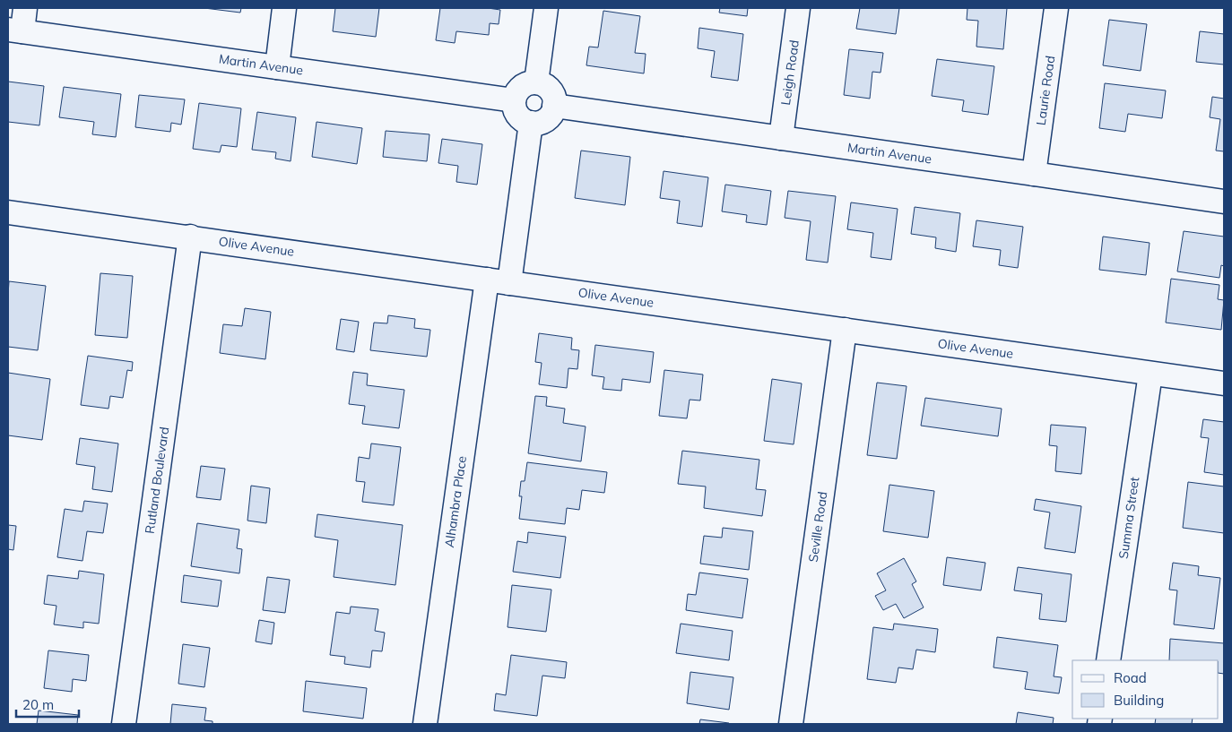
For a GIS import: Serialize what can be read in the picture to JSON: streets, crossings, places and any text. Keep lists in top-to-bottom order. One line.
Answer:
{"streets":{"street":["Martin Avenue","Leigh Road","Laurie Road","Olive Avenue","Rutland Boulevard","Alhambra Place","Summa Street","Seville Road"]},"crossings":[["Martin Avenue","Leigh Road"],["Martin Avenue","Laurie Road"],["Olive Avenue","Rutland Boulevard"],["Olive Avenue","Alhambra Place"],["Olive Avenue","Summa Street"],["Olive Avenue","Seville Road"]],"legend":["Road","Building"],"scale_bar":"20 m"}
